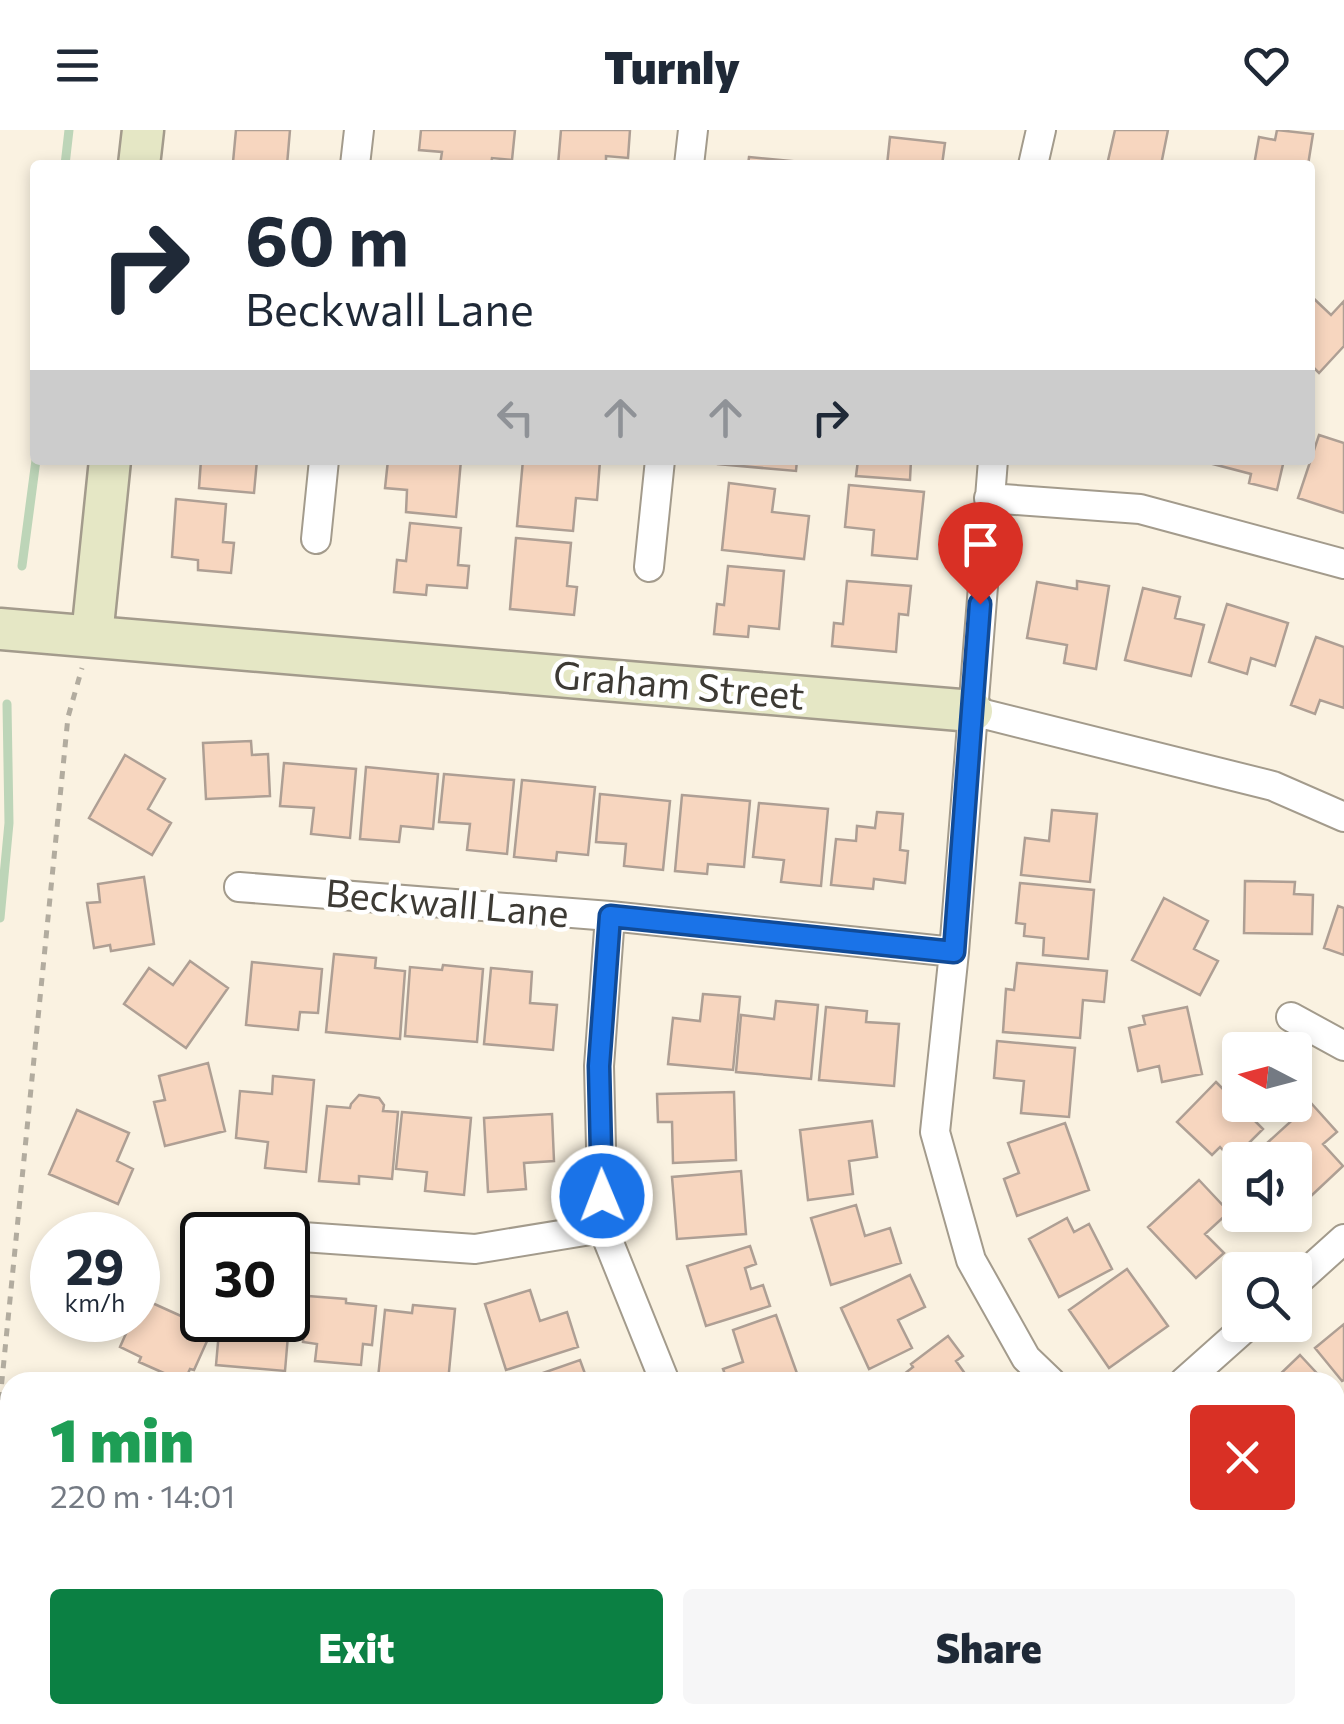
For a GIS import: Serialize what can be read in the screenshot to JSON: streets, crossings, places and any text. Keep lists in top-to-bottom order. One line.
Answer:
{"streets":{"street":["Graham Street","Beckwall Lane"]},"north":"left","page":{"header":"Turnly","turn":["60 m","Beckwall Lane"],"speed":"29 km/h","limit":"30","heading":["1 min","220 m · 14:01"],"buttons":["Exit","Share"]}}
